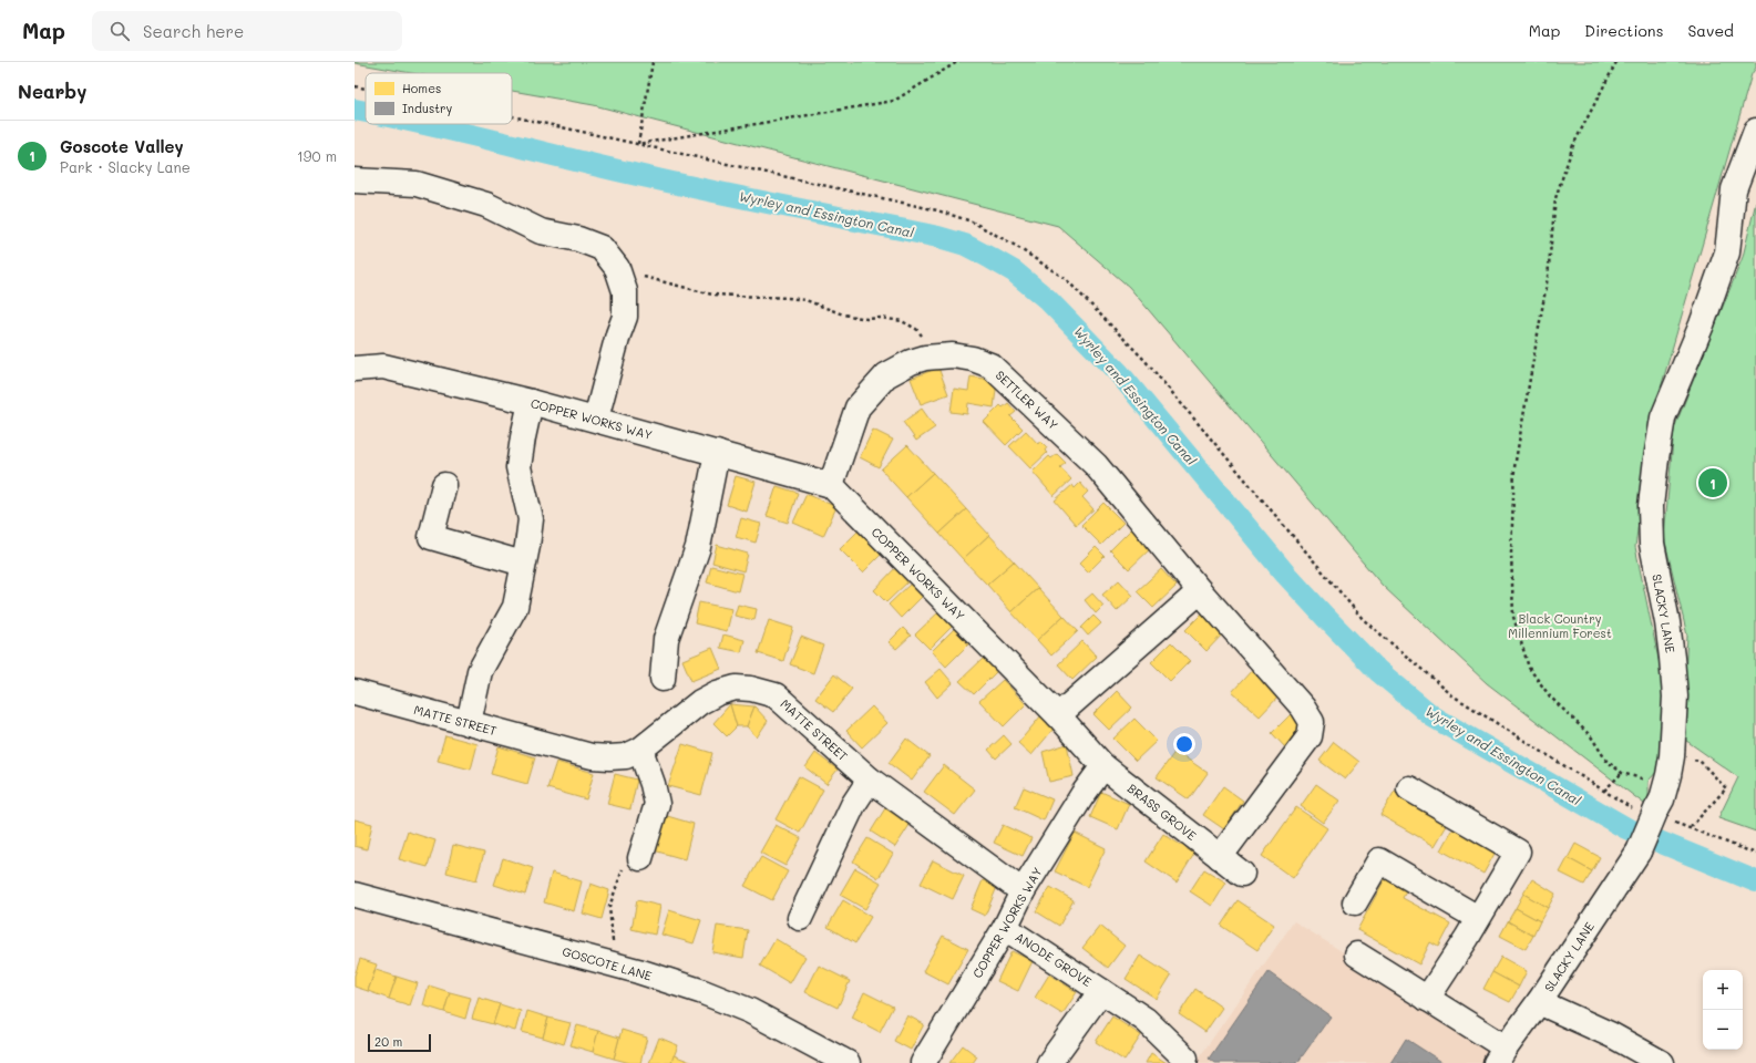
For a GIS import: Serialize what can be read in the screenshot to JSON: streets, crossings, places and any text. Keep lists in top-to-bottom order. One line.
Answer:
{"streets":{"street":["SETTLER WAY","COPPER WORKS WAY","SLACKY LANE","MATTE STREET","BRASS GROVE","ANODE GROVE","GOSCOTE LANE"]},"crossings":[["SETTLER WAY","COPPER WORKS WAY"],["SETTLER WAY","BRASS GROVE"],["COPPER WORKS WAY","MATTE STREET"],["COPPER WORKS WAY","BRASS GROVE"],["COPPER WORKS WAY","ANODE GROVE"]],"water":["Wyrley and Essington Canal"],"parks":["Black Country Millennium Forest"],"legend":["Homes","Industry"],"scale_bar":"20 m","page":{"header":"Map","search":"Search here","nav":["Map","Directions","Saved"],"heading":"Nearby","list":[{"mark":"1","name":"Goscote Valley","note":"Park · Slacky Lane","value":"190 m"}],"pins":"1","map_buttons":["+","−"],"scale":"20 m"}}
